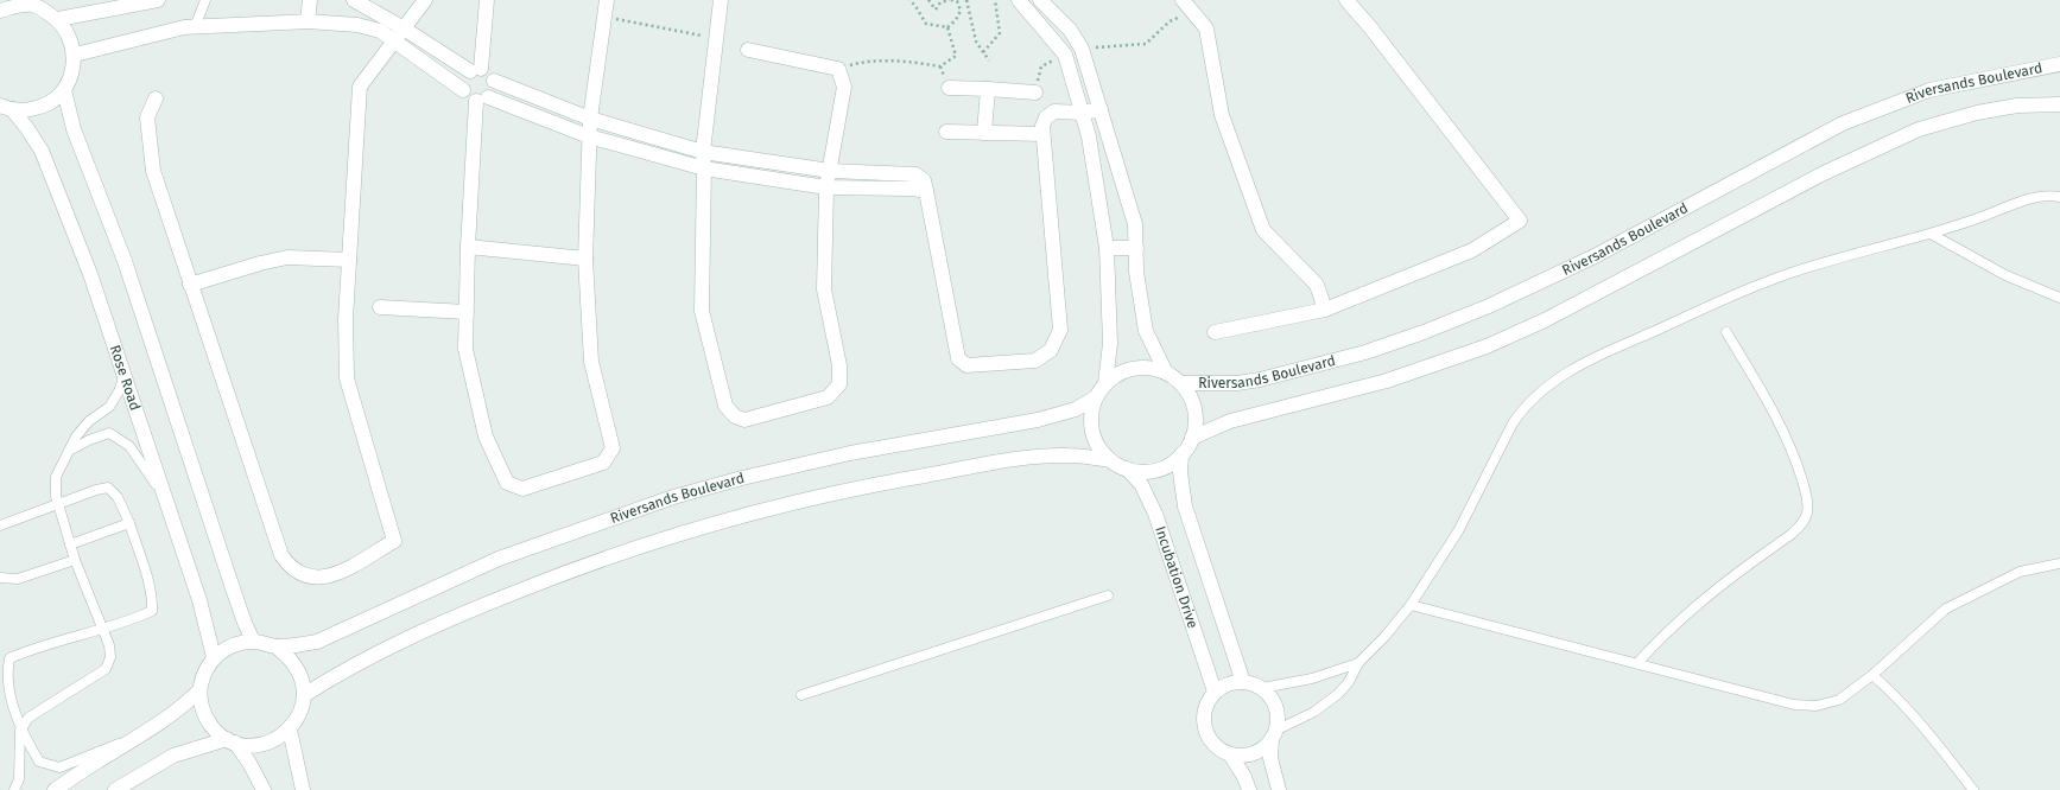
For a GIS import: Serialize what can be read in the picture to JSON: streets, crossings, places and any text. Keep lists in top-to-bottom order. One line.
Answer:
{"streets":{"street":["Riversands Boulevard","Rose Road","Incubation Drive"]},"crossings":[["Riversands Boulevard","Rose Road"],["Riversands Boulevard","Incubation Drive"]]}
